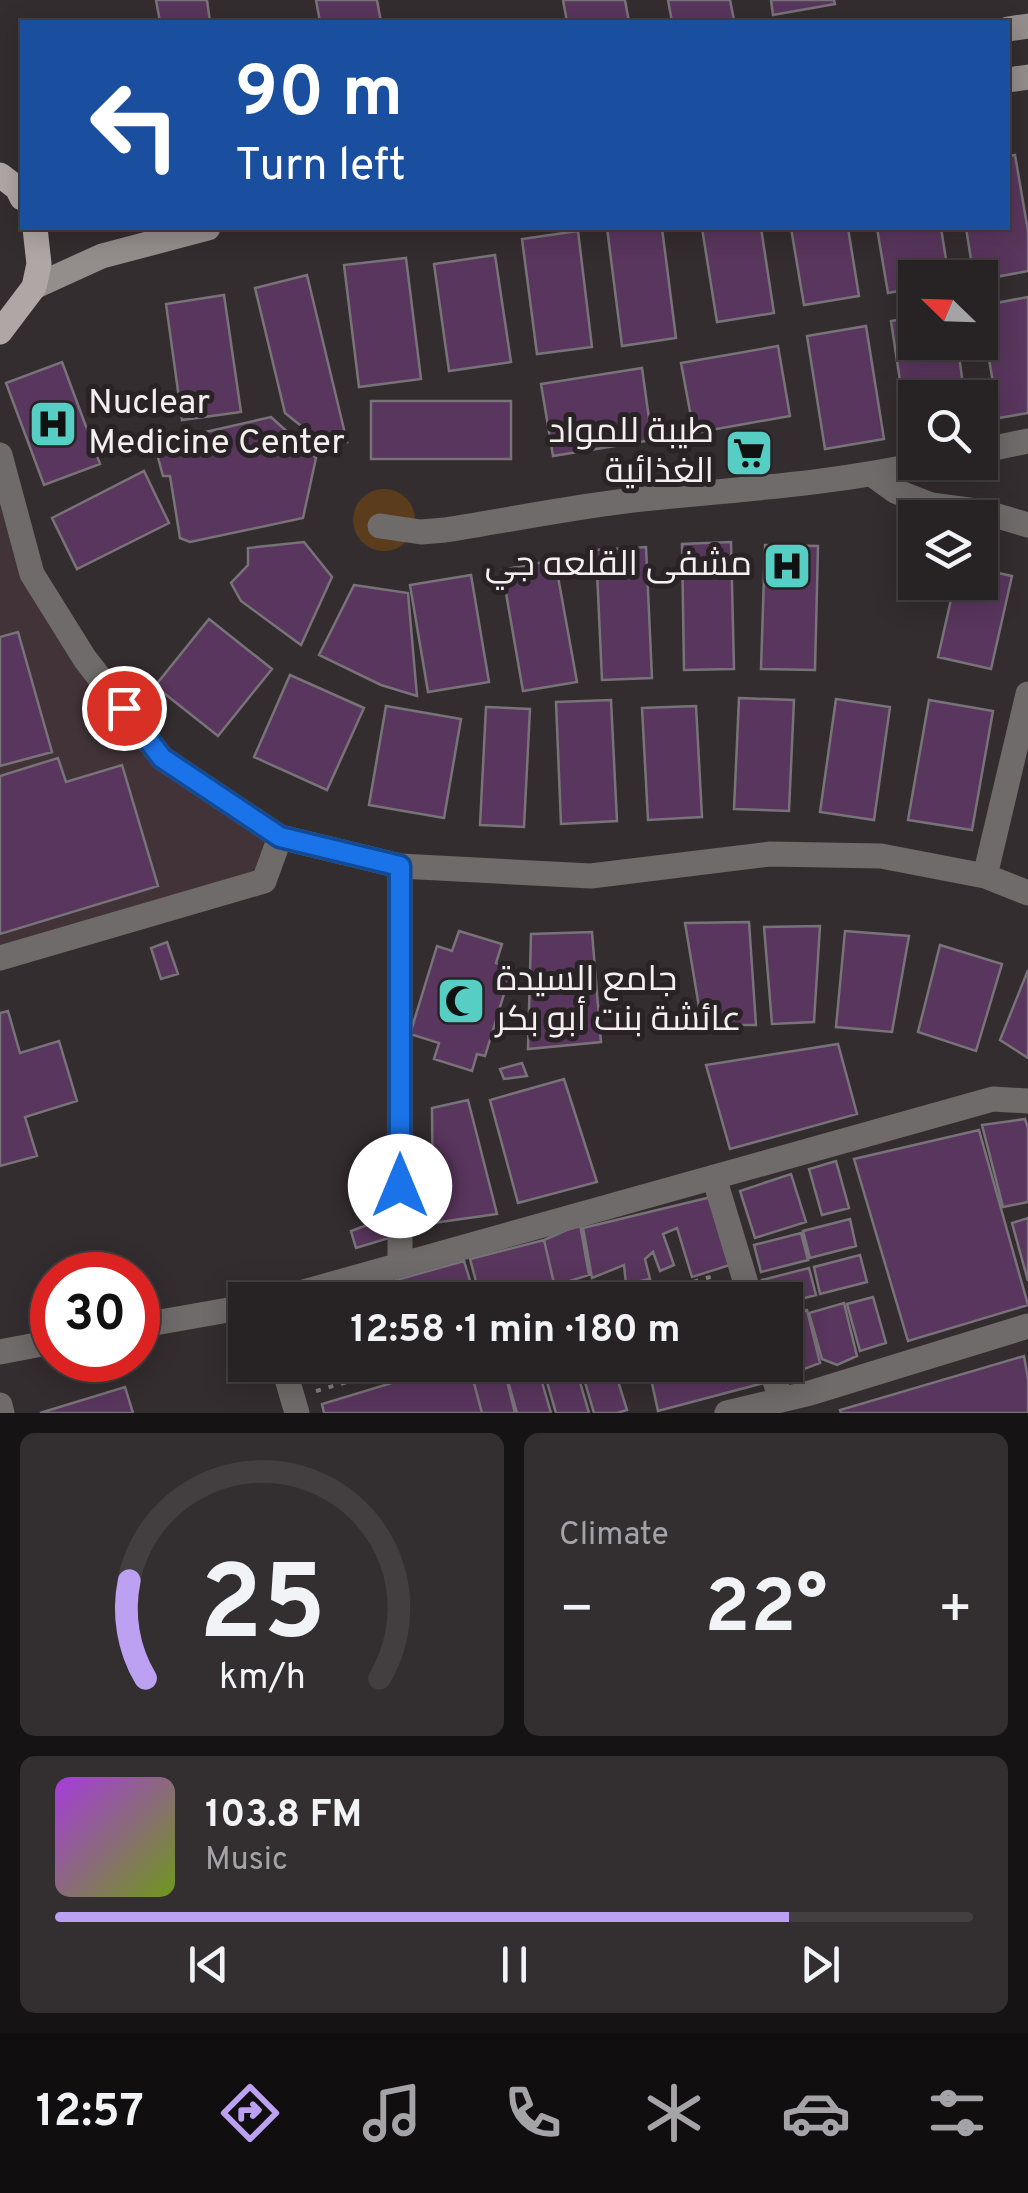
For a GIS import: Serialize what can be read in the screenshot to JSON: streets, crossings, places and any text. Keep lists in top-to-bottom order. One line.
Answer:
{"places":{"hospital":["Nuclear Medicine Center","مشفى القلعه جي"],"supermarket":["طيبة للمواد الغذائية"],"mosque":["جامع السيدة عائشة بنت أبو بكر"]},"north":"top left","page":{"turn":["90 m","Turn left"],"limit":"30","trip":"12:58 · 1 min · 180 m","tile":"Climate","heat":["−","22°","+"],"song":["103.8 FM","Music"],"tabs":"12:57","gauge":["25","km/h"]}}
